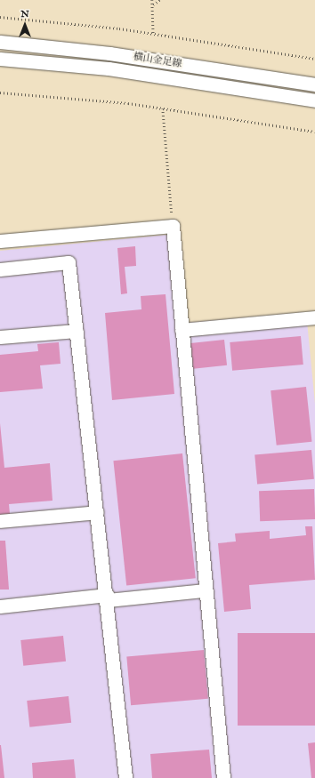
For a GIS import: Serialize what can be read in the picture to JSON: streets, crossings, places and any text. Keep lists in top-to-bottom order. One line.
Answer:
{"streets":{"street":["横山金足線"]},"north":"top"}
